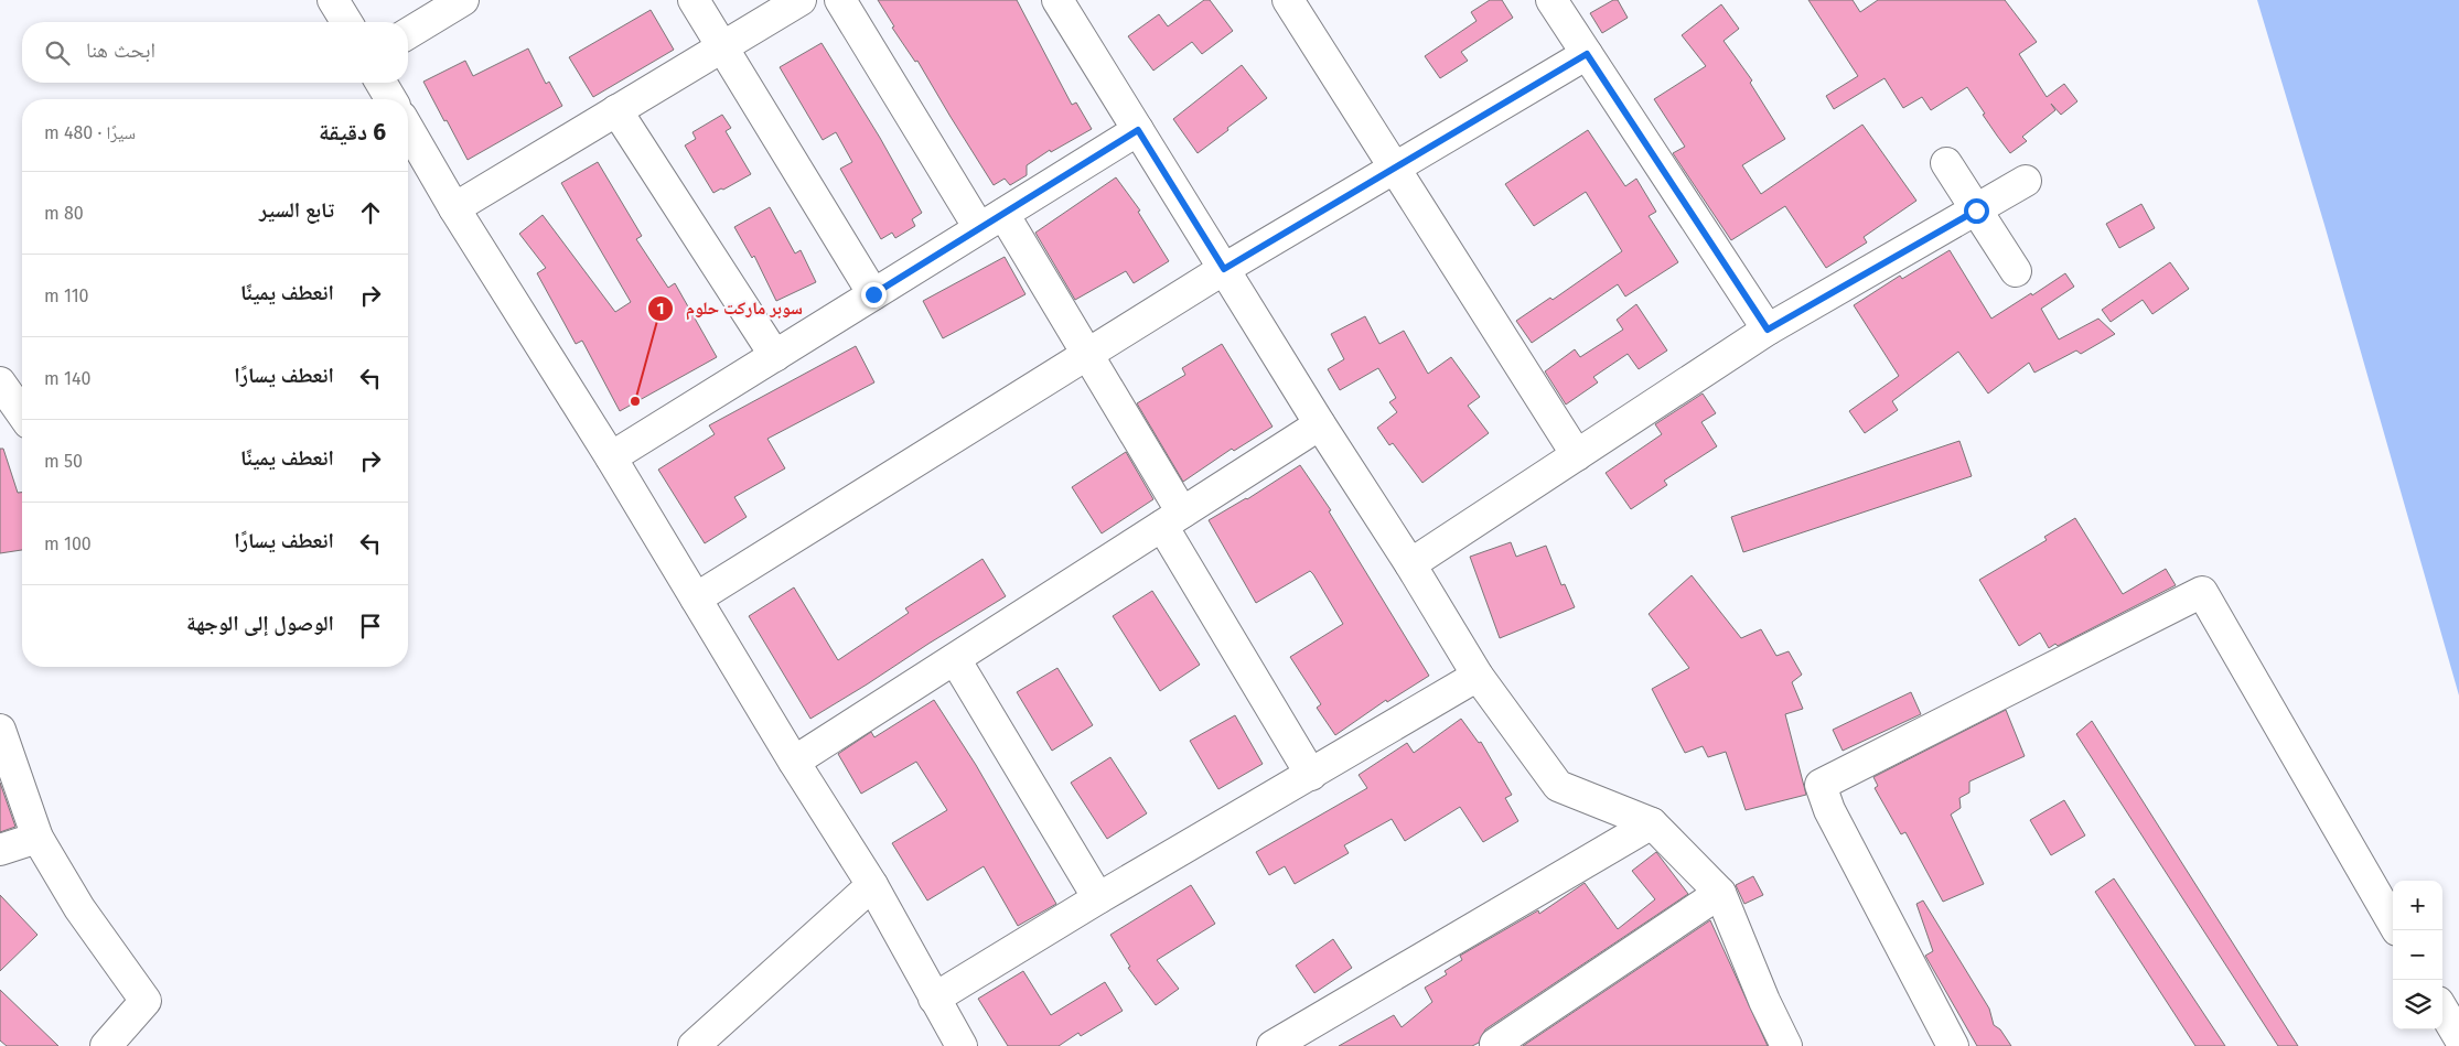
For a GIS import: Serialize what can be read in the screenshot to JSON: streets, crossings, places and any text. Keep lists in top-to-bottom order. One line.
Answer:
{"places":["سوبر ماركت حلوم"],"page":{"search":"ابحث هنا","heading":["6 دقيقة","سيرًا · 480 m"],"list":[["تابع السير","80 m"],["انعطف يمينًا","110 m"],["انعطف يسارًا","140 m"],["انعطف يمينًا","50 m"],["انعطف يسارًا","100 m"],"الوصول إلى الوجهة"],"map_buttons":["+","−"]}}
